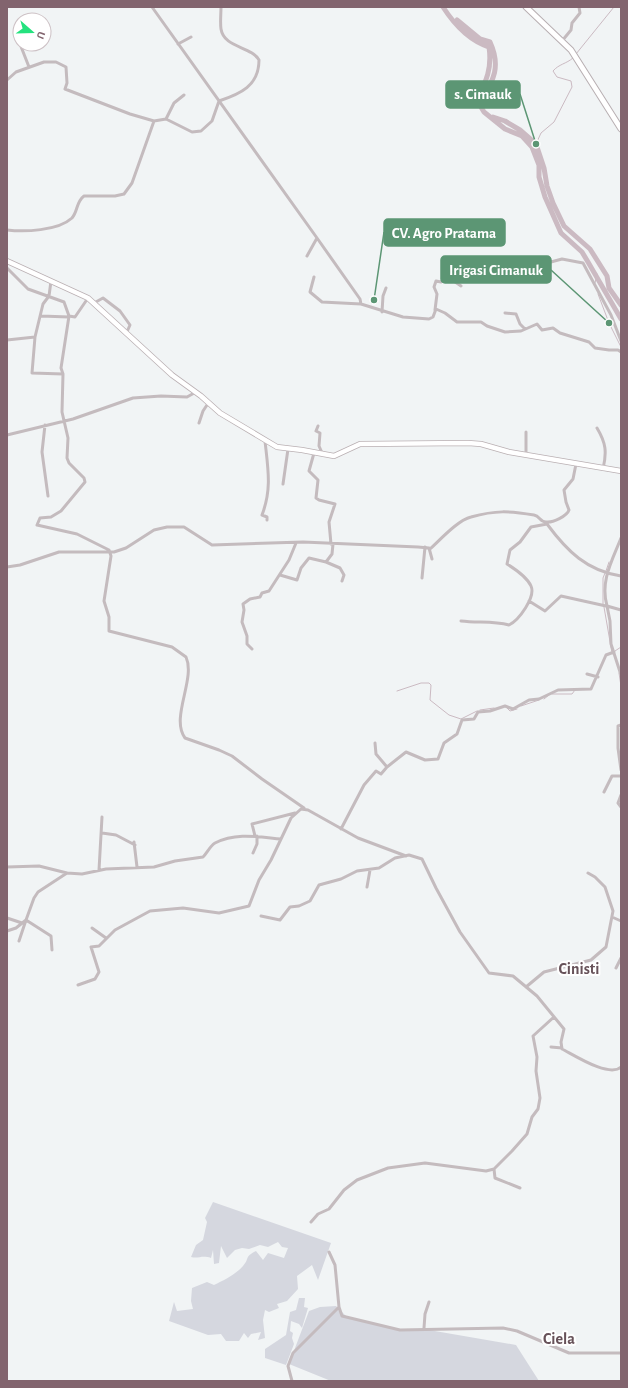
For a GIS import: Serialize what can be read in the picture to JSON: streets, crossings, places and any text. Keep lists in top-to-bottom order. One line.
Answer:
{"districts":["Cinisti","Ciela"],"places":["s. Cimauk","CV. Agro Pratama","Irigasi Cimanuk"],"north":"right"}
